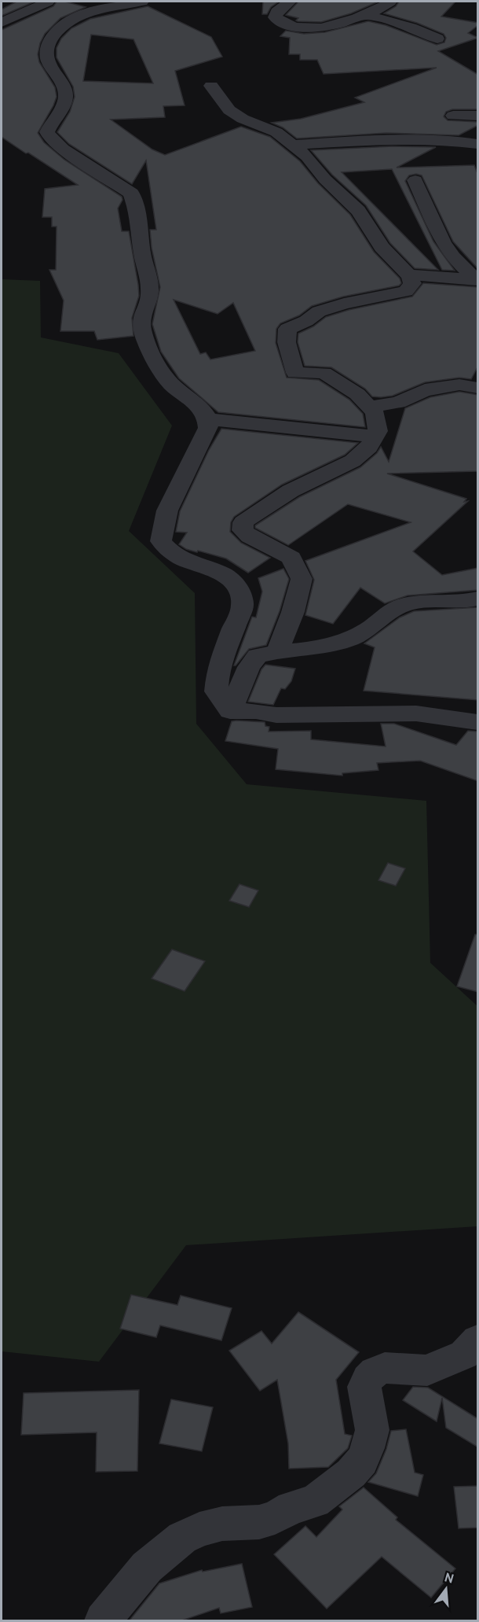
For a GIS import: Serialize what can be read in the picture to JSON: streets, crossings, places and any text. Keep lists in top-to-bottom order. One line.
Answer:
{"north":"top"}
